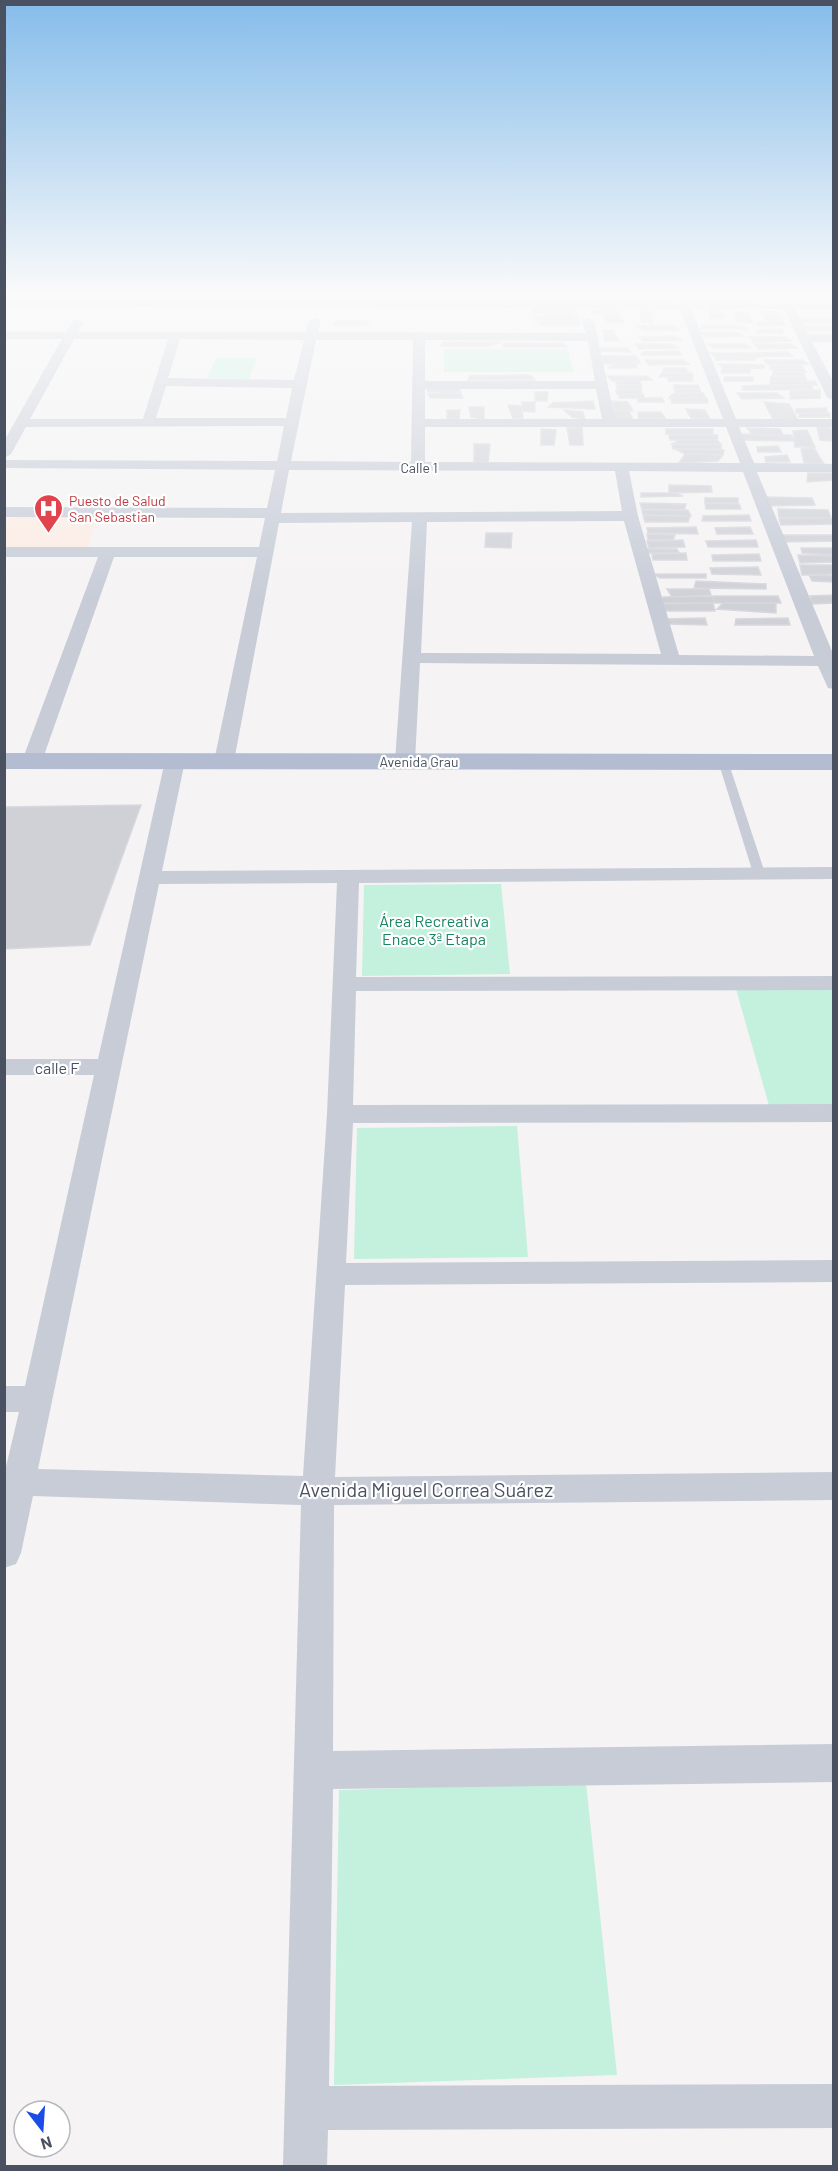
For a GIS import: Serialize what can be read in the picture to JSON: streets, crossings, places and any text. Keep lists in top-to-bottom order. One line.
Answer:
{"streets":{"main road":["Avenida Grau"],"street":["Calle 1","calle F","Avenida Miguel Correa Suárez"]},"parks":["Área Recreativa Enace 3ª Etapa"],"places":{"hospital":["Puesto de Salud San Sebastian"]},"north":"bottom"}
